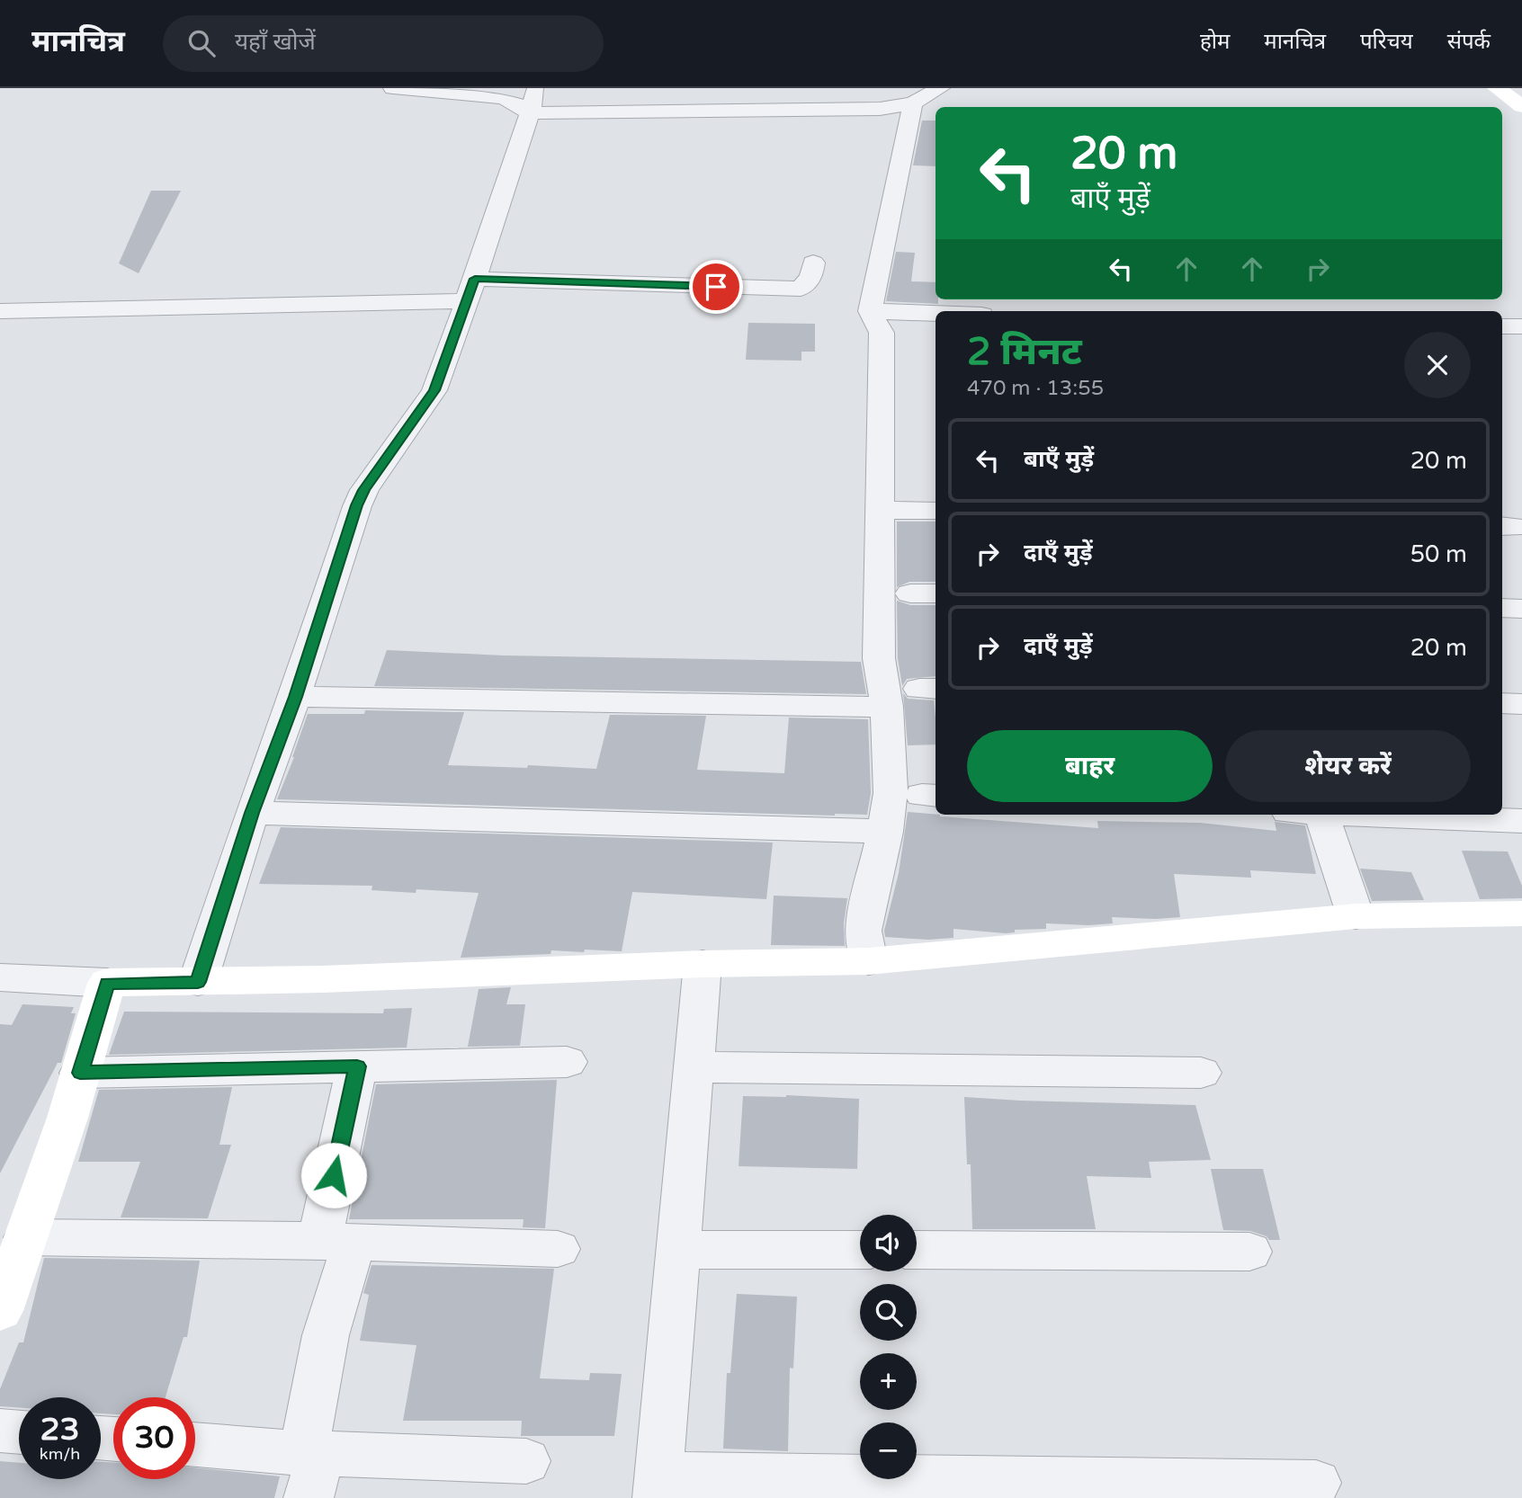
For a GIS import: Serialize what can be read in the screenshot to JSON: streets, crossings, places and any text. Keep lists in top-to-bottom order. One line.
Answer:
{"page":{"header":"मानचित्र","search":"यहाँ खोजें","nav":["होम","मानचित्र","परिचय","संपर्क"],"turn":["20 m","बाएँ मुड़ें"],"heading":["2 मिनट","470 m · 13:55"],"list":[{"name":"बाएँ मुड़ें","value":"20 m"},{"name":"दाएँ मुड़ें","value":"50 m"},{"name":"दाएँ मुड़ें","value":"20 m"}],"buttons":["बाहर","शेयर करें"],"map_buttons":["+","−"],"speed":"23 km/h","limit":"30"}}
